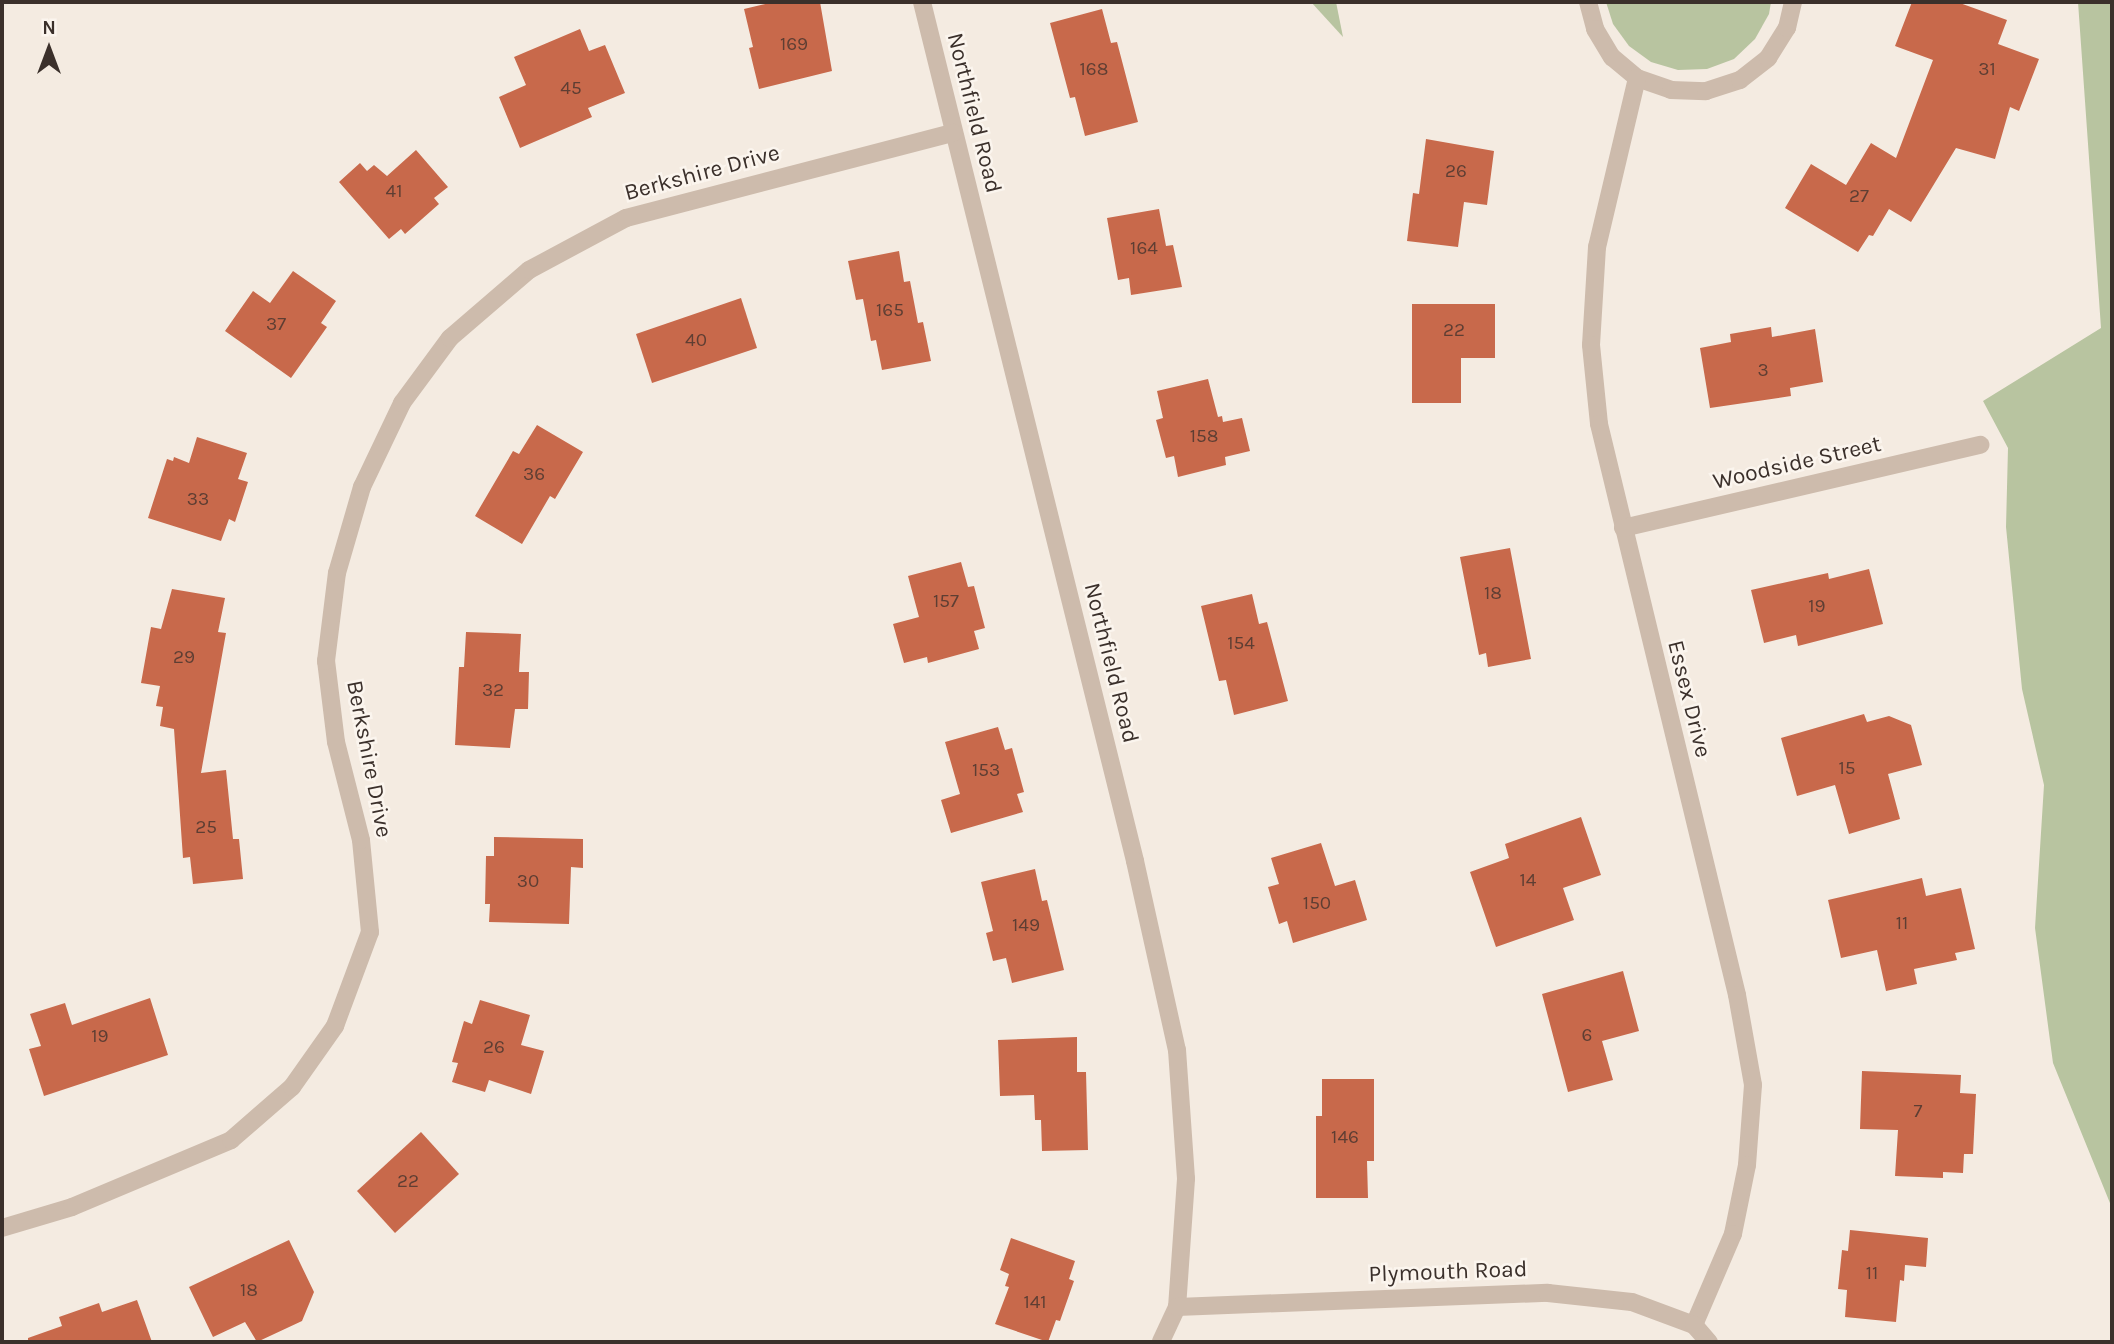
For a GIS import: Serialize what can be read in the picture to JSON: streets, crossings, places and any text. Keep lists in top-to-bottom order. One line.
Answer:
{"streets":{"street":["Northfield Road","Berkshire Drive","Woodside Street","Essex Drive","Plymouth Road"]},"crossings":[["Northfield Road","Berkshire Drive"],["Northfield Road","Plymouth Road"],["Woodside Street","Essex Drive"],["Essex Drive","Plymouth Road"]],"house_numbers":["169","168","31","45","26","41","27","164","165","37","22","40","3","158","36","33","18","157","19","154","29","32","15","153","25","14","30","150","11","149","6","19","26","7","146","22","11","18","141"],"north":"top"}
